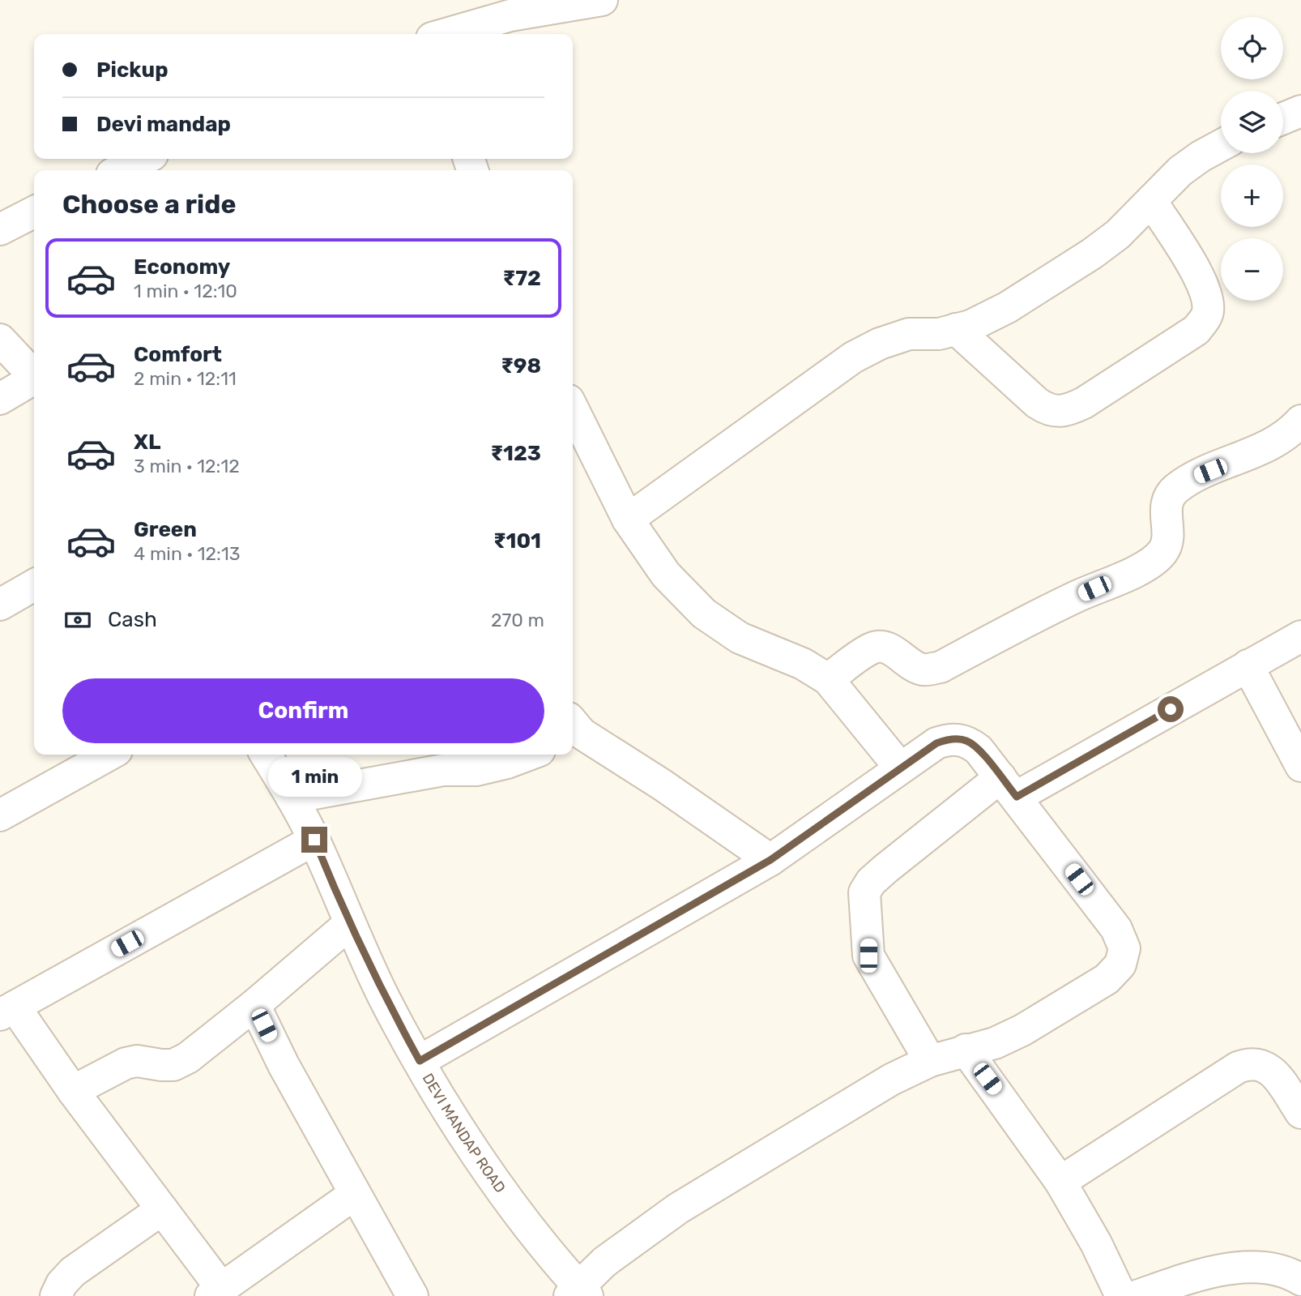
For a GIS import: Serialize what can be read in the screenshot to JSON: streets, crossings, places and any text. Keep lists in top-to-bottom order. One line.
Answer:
{"streets":{"street":["DEVI MANDAP ROAD"]},"page":{"map_buttons":["+","−"],"banner":["Pickup","Devi mandap"],"heading":"Choose a ride","list":[{"name":"Economy","note":"1 min · 12:10","value":"₹72"},{"name":"Comfort","note":"2 min · 12:11","value":"₹98"},{"name":"XL","note":"3 min · 12:12","value":"₹123"},{"name":"Green","note":"4 min · 12:13","value":"₹101"}],"pay":["Cash","270 m"],"buttons":"Confirm","bubble":"1 min"}}
